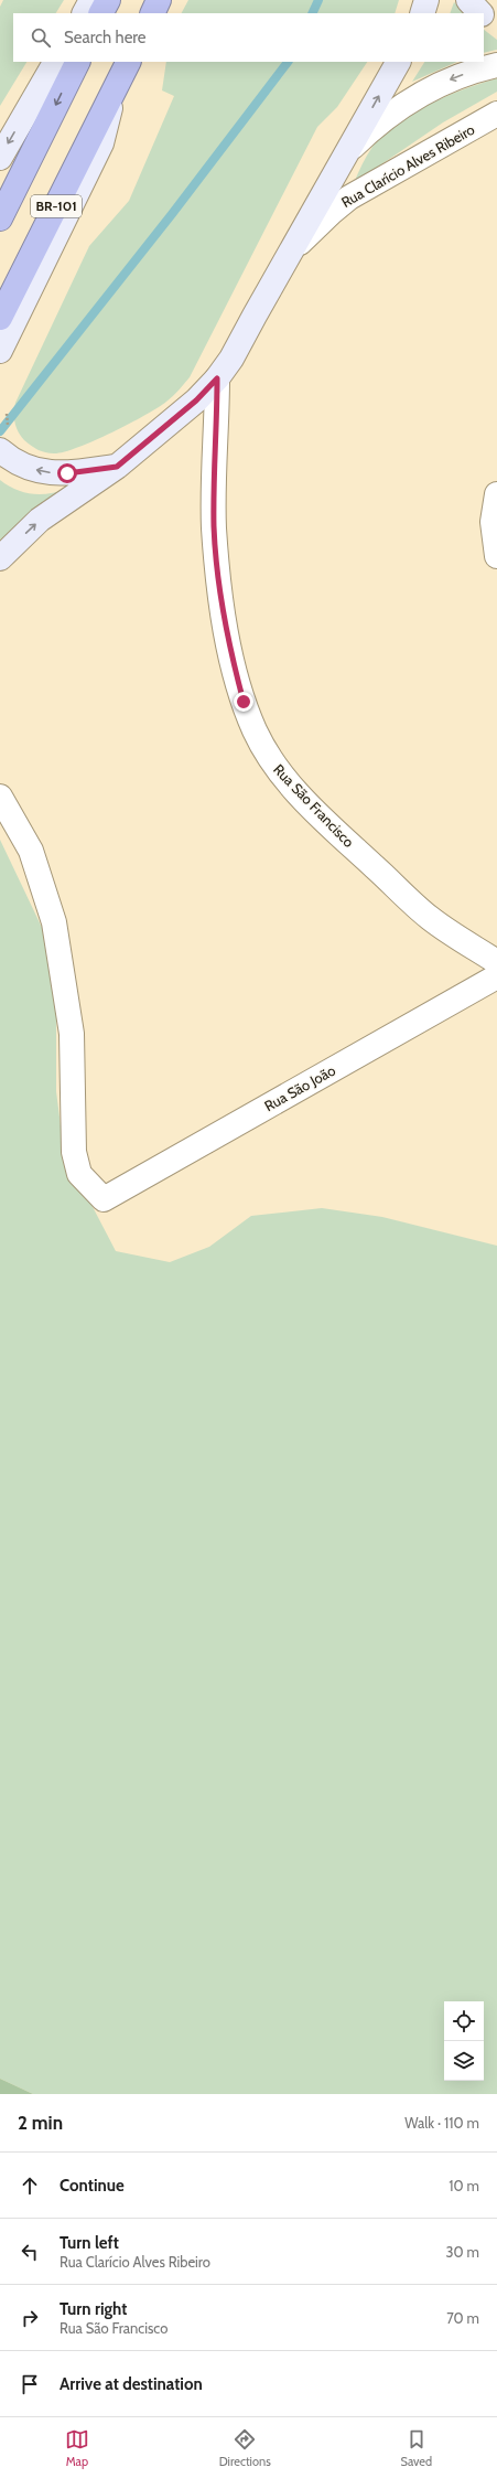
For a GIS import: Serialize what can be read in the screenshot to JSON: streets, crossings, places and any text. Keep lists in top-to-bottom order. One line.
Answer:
{"streets":{"highway":["BR-101"],"main road":["Rua Clarício Alves Ribeiro"],"street":["Rua São Francisco","Rua São João"]},"crossings":[["Rua Clarício Alves Ribeiro","Rua São Francisco"]],"page":{"search":"Search here","heading":["2 min","Walk · 110 m"],"list":[["Continue","10 m"],["Turn left","Rua Clarício Alves Ribeiro","30 m"],["Turn right","Rua São Francisco","70 m"],"Arrive at destination"],"nav":["Map","Directions","Saved"]}}
